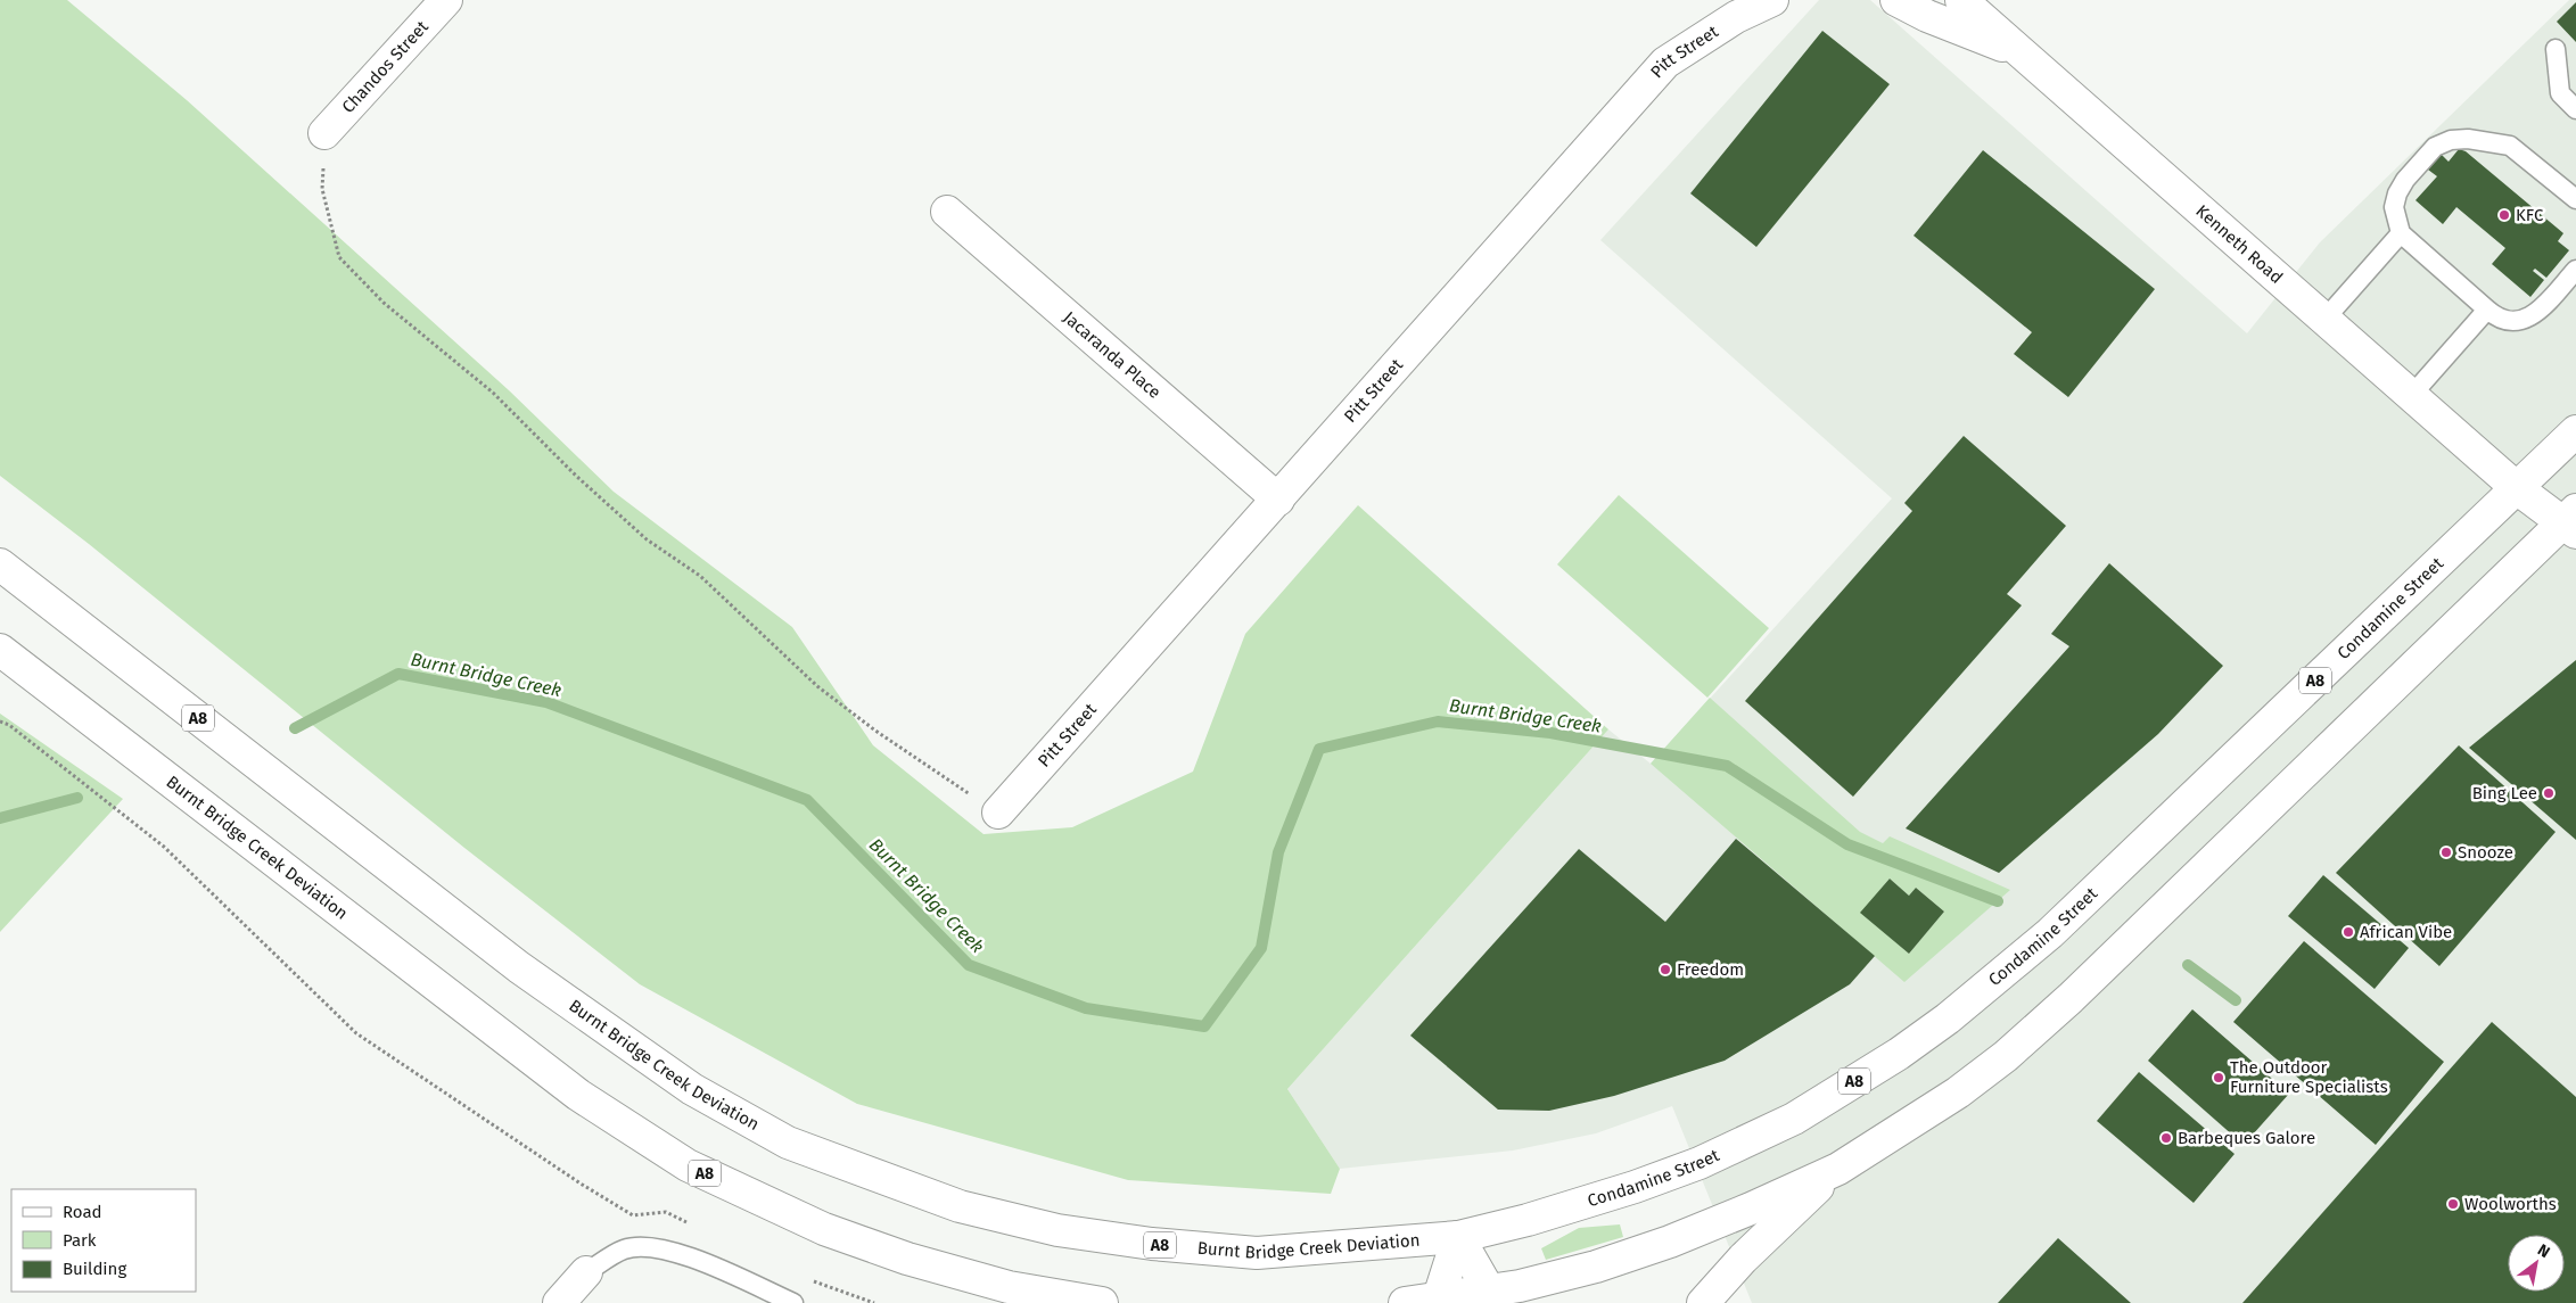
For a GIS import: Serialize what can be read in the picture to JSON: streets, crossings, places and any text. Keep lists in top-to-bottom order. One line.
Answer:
{"streets":{"main road":["Pitt Street","Chandos Street","Kenneth Road","Jacaranda Place","Condamine Street","A8","Burnt Bridge Creek Deviation"]},"crossings":[["Pitt Street","Jacaranda Place"],["Kenneth Road","Condamine Street"],["Condamine Street","Burnt Bridge Creek Deviation"]],"water":["Burnt Bridge Creek"],"places":["KFC","Bing Lee","Snooze","African Vibe","Freedom","The Outdoor Furniture Specialists","Barbeques Galore","Woolworths"],"legend":["Road","Park","Building"],"north":"top right"}
